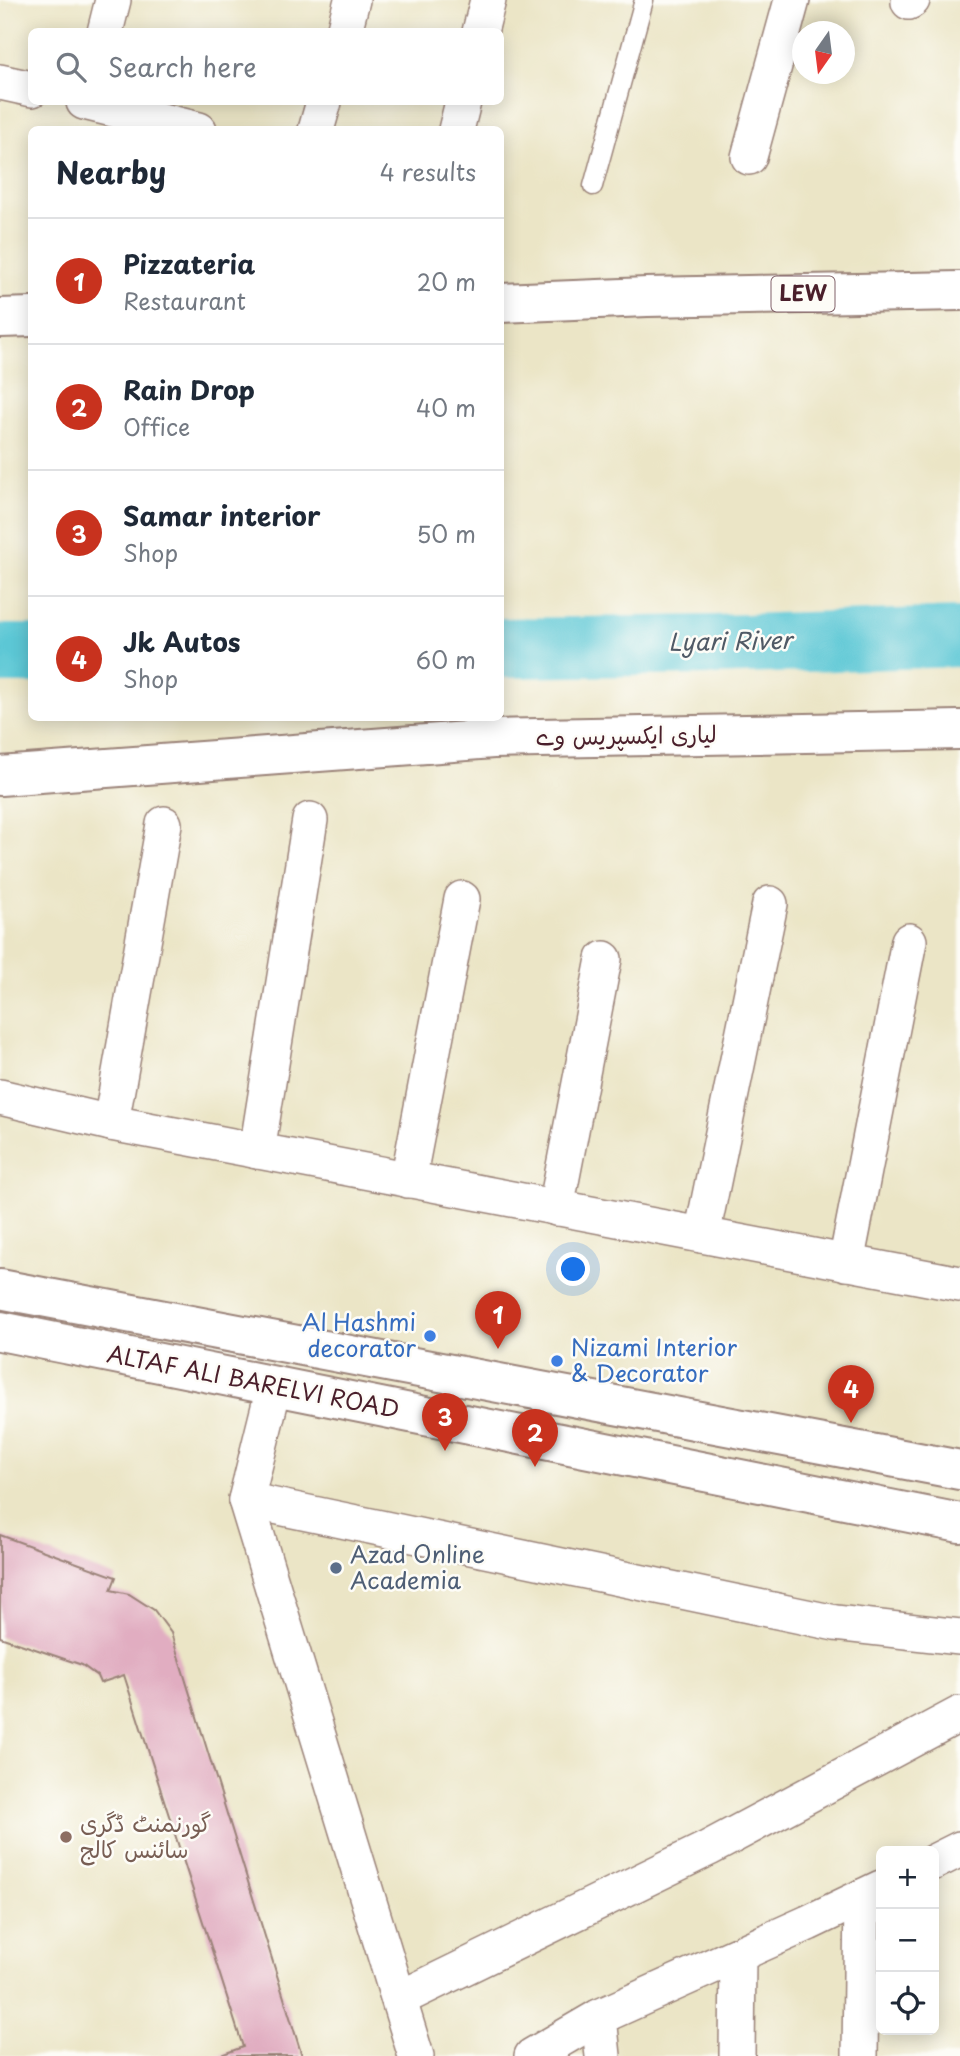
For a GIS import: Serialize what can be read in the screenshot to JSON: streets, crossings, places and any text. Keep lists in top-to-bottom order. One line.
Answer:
{"streets":{"main road":["LEW","لیاری ایکسپریس وے","ALTAF ALI BARELVI ROAD"]},"water":["Lyari River"],"places":["Al Hashmi decorator","Nizami Interior & Decorator","Azad Online Academia","گورنمنٹ ڈگری سائنس کالج"],"north":"bottom","page":{"search":"Search here","heading":["Nearby","4 results"],"list":[{"mark":"1","name":"Pizzateria","note":"Restaurant","value":"20 m"},{"mark":"2","name":"Rain Drop","note":"Office","value":"40 m"},{"mark":"3","name":"Samar interior","note":"Shop","value":"50 m"},{"mark":"4","name":"Jk Autos","note":"Shop","value":"60 m"}],"pins":["1","4","3","2"],"map_buttons":["+","−"]}}
